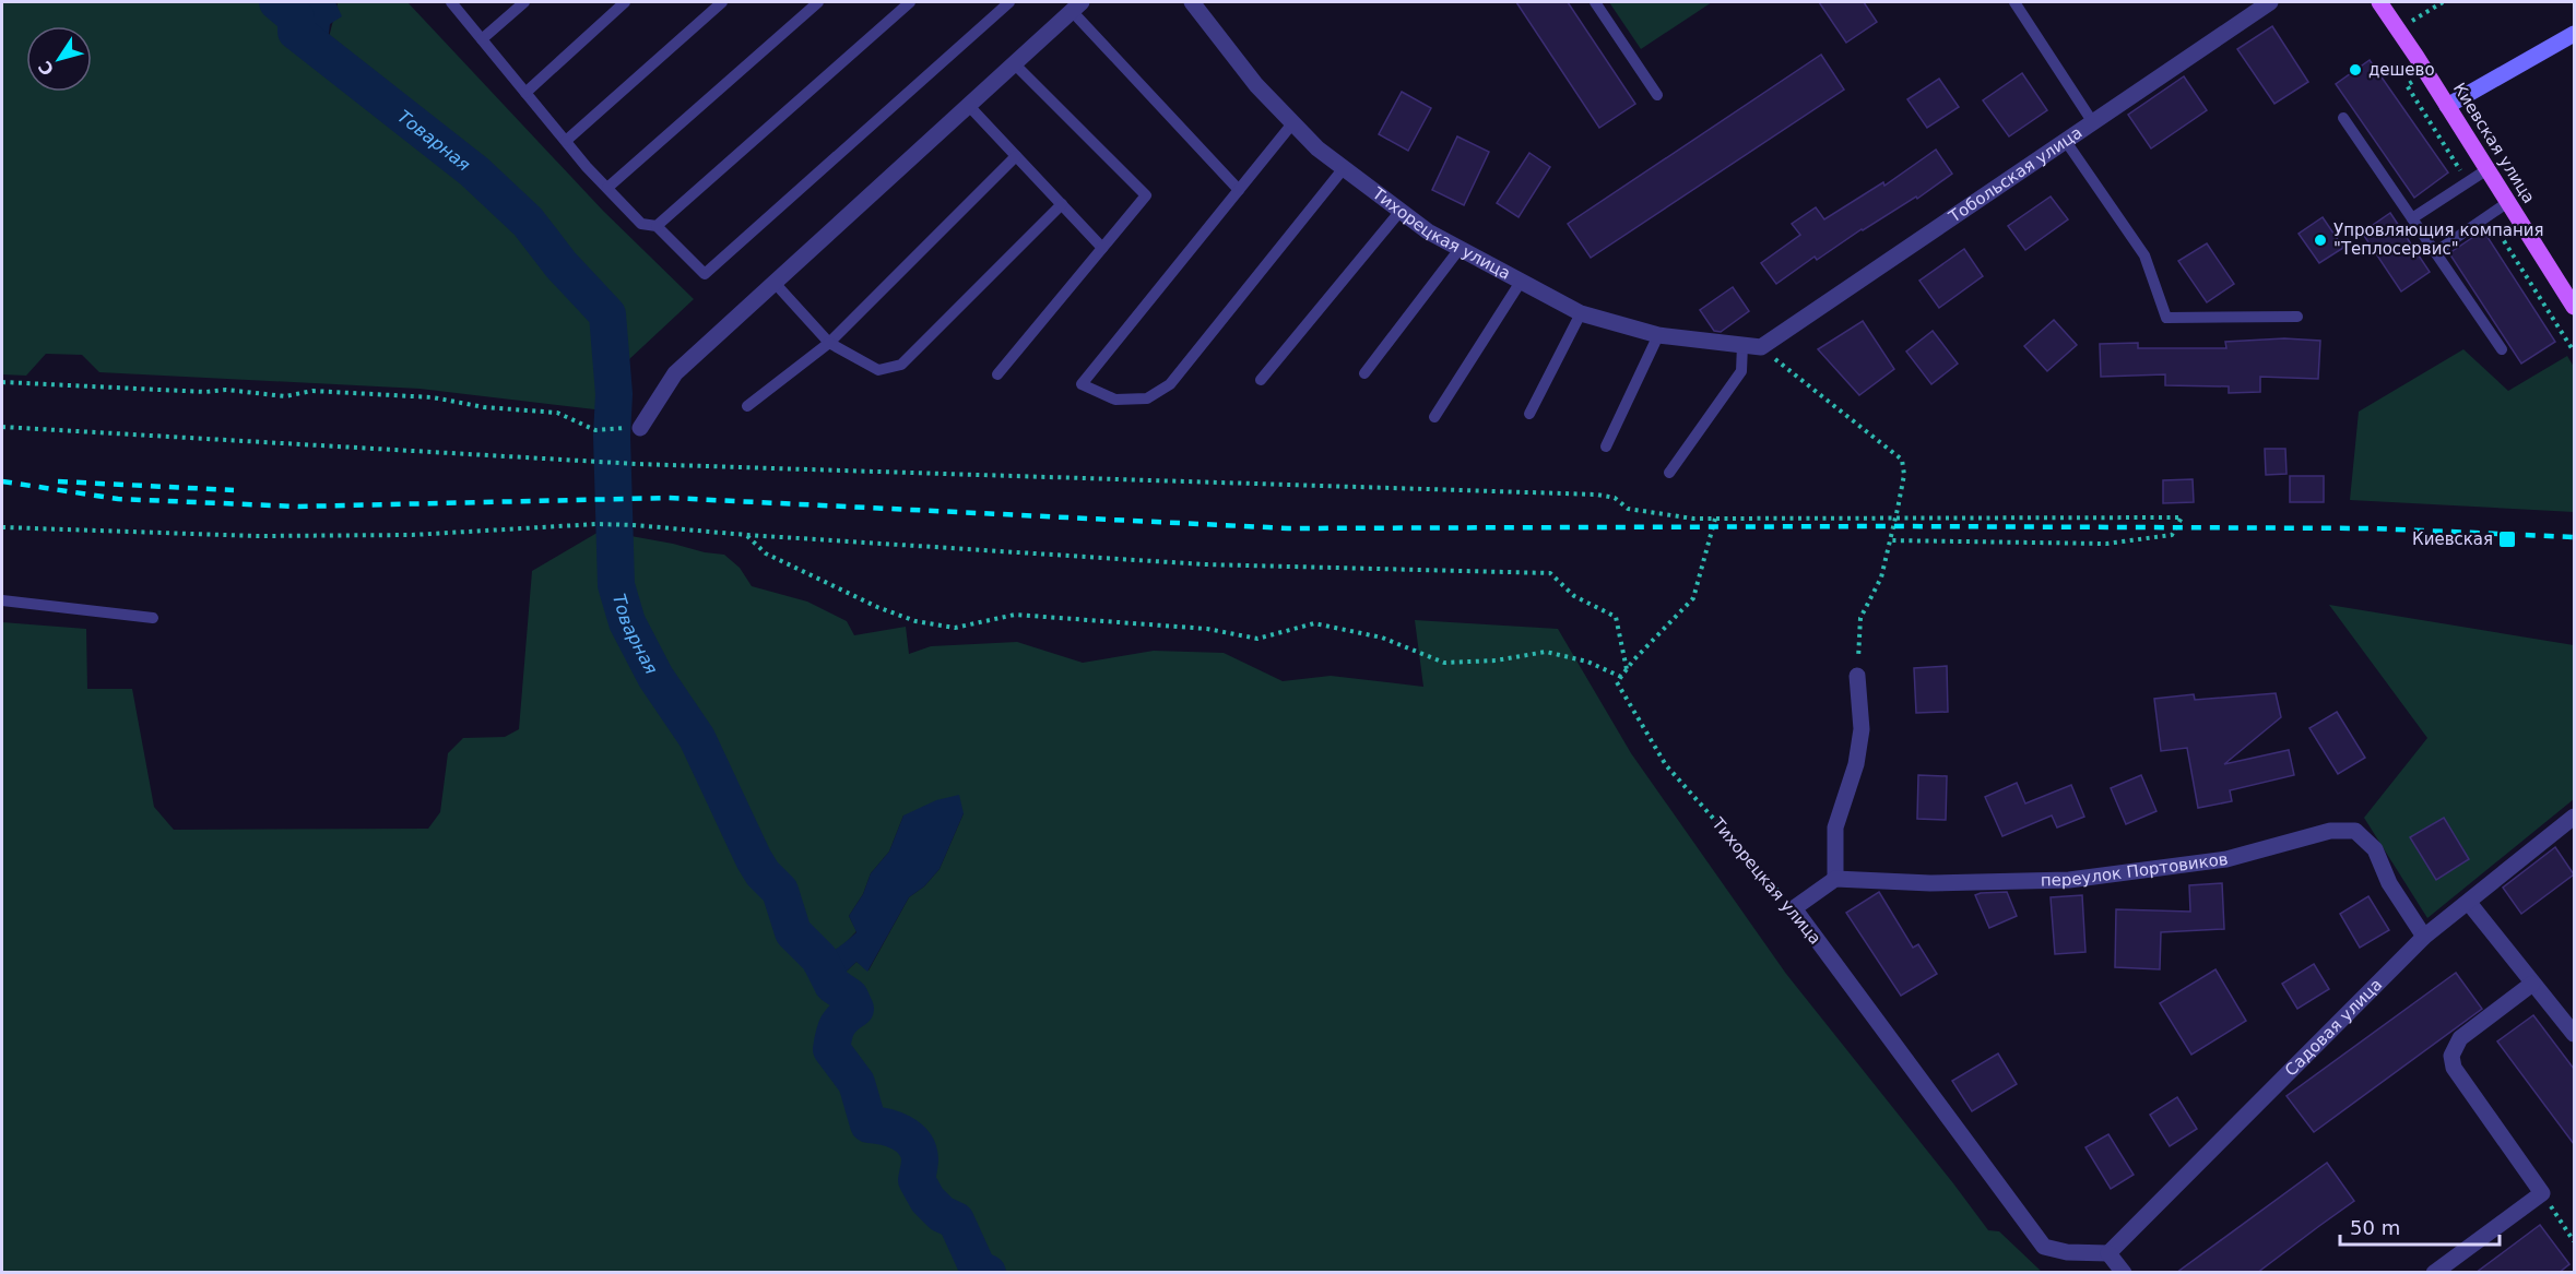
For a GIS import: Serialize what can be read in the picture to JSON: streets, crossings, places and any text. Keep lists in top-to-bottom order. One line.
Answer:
{"streets":{"main road":["Киевская улица"],"street":["Тобольская улица","Тихорецкая улица","переулок Портовиков","Садовая улица"]},"crossings":[["Тобольская улица","Тихорецкая улица"],["Тихорецкая улица","Садовая улица"],["переулок Портовиков","Садовая улица"]],"water":["Товарная"],"places":{"other":["дешево","Упровляющия компания \"Теплосервис\""],"transit":["Киевская"]},"scale_bar":"50 m","north":"bottom left"}
